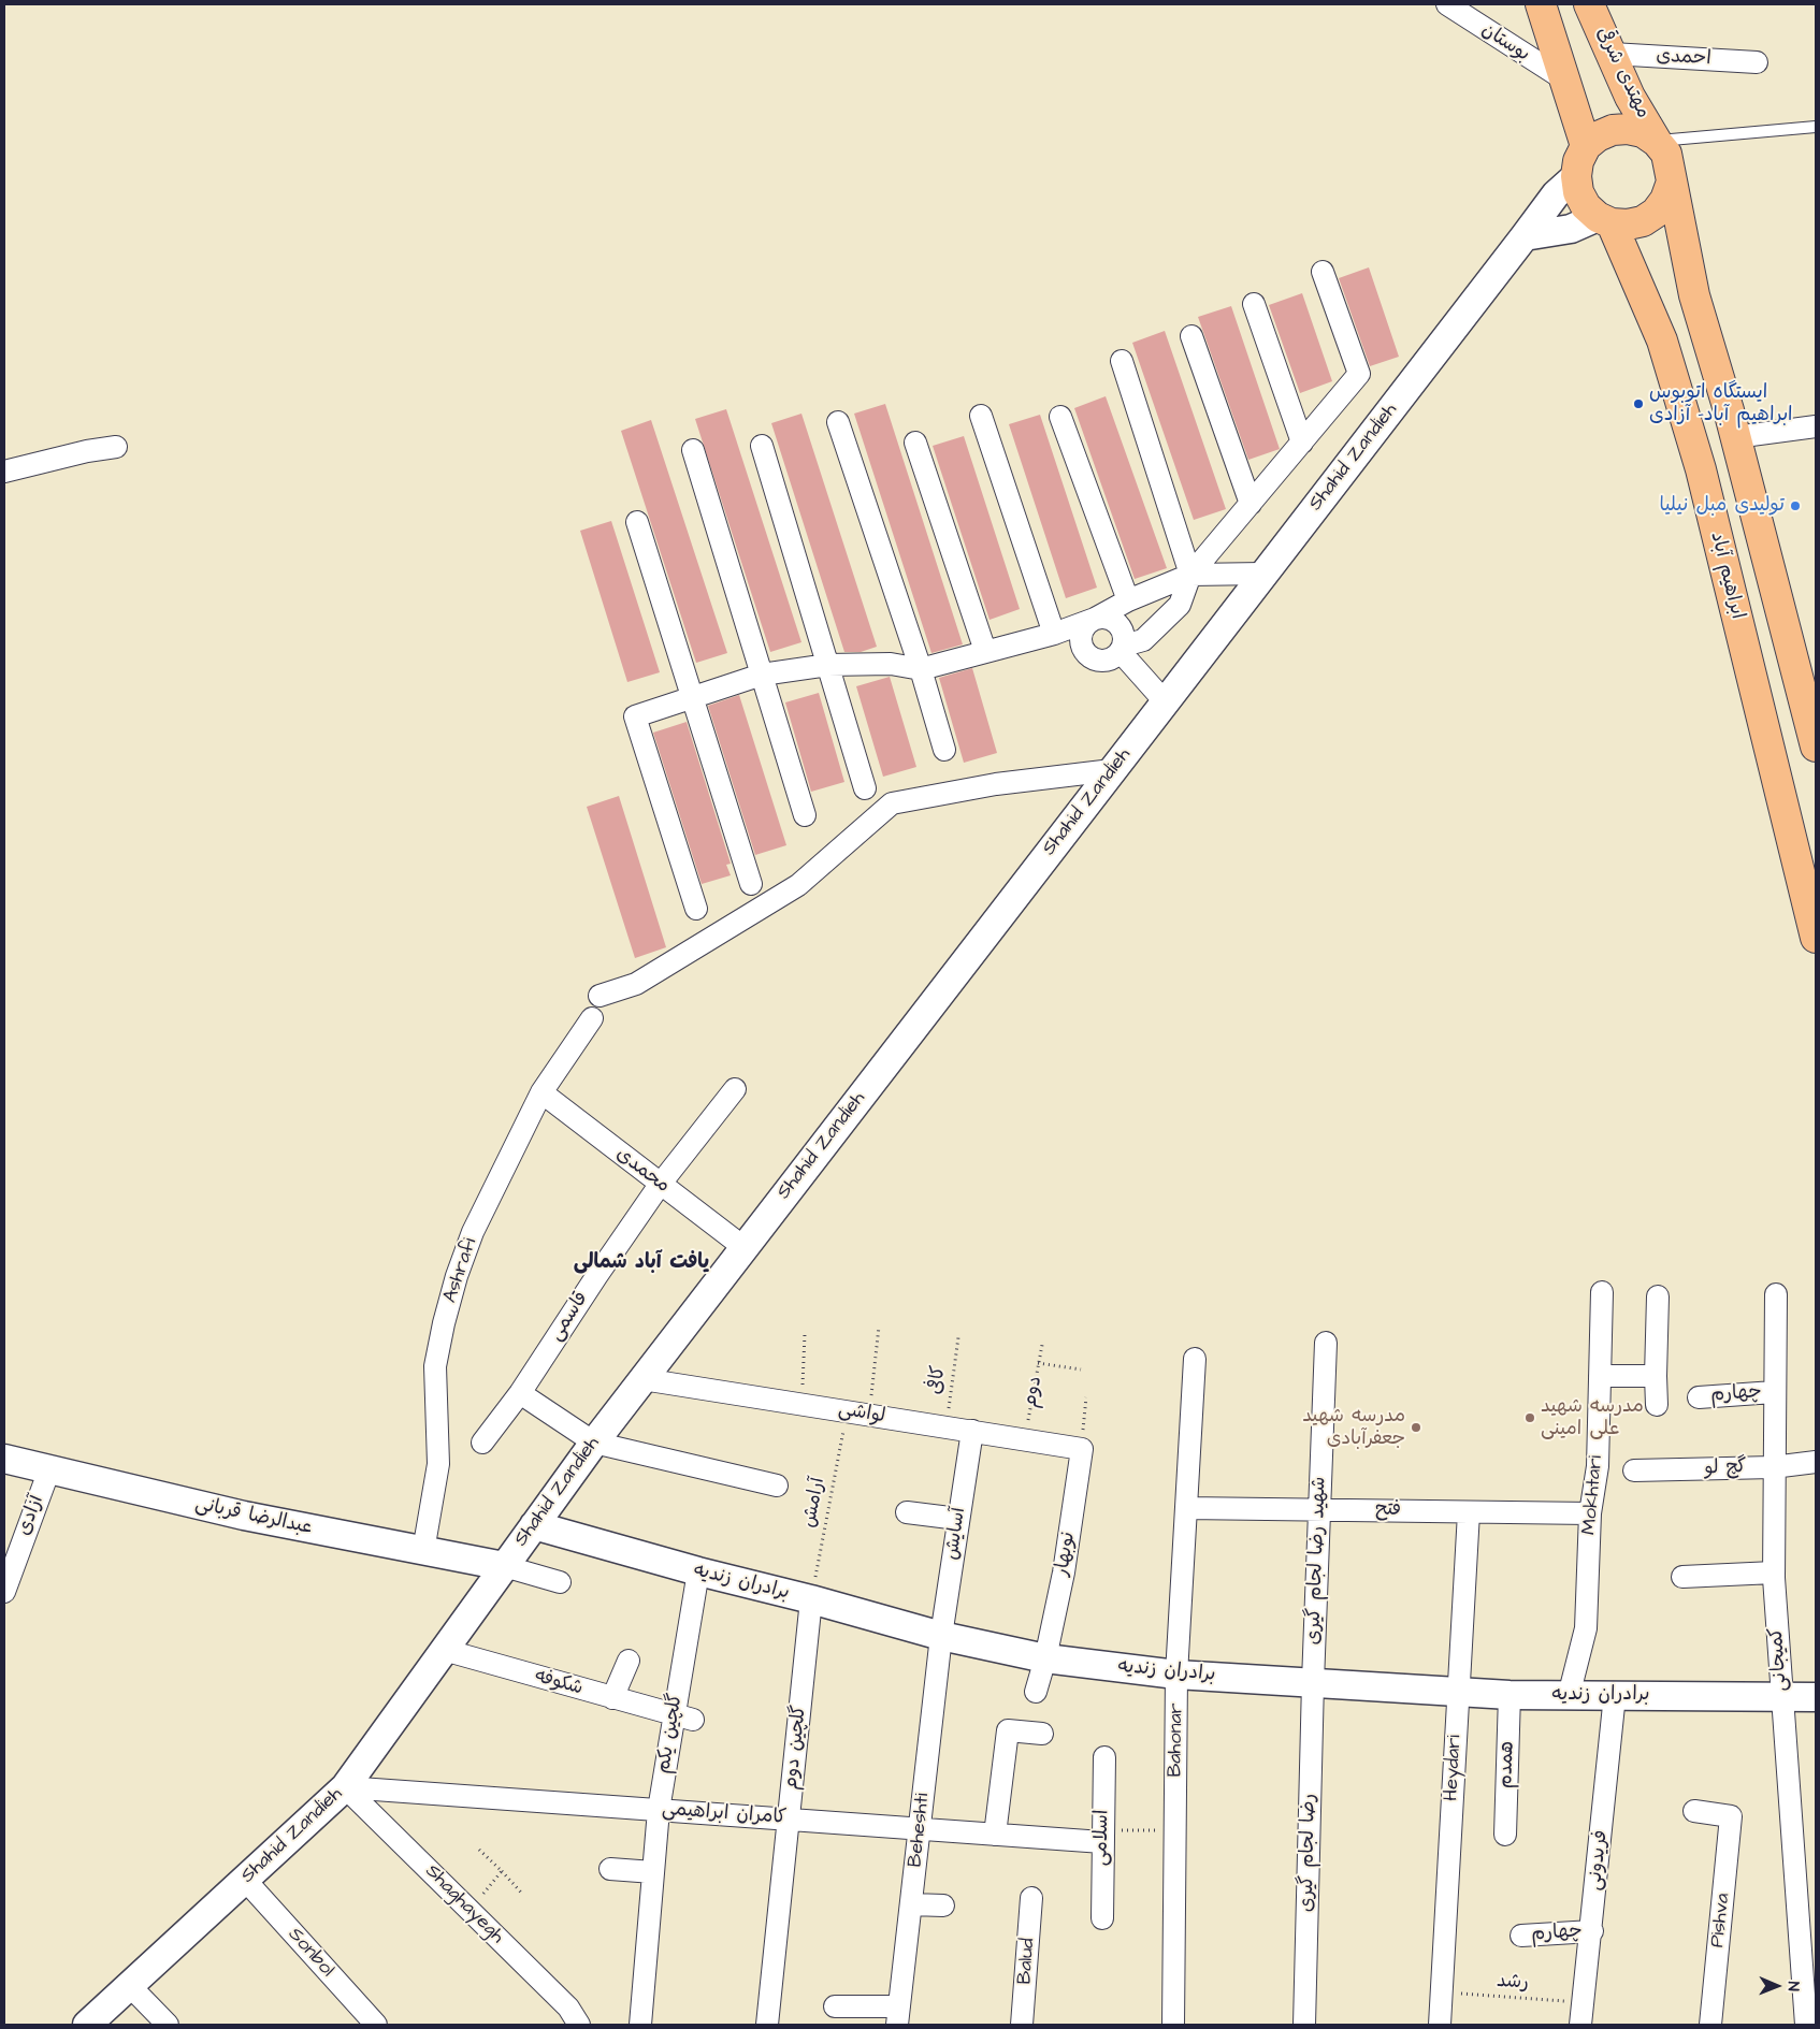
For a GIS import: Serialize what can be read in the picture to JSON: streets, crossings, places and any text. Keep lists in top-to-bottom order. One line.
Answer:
{"streets":{"main road":["مهتدی شرقی","ابراهیم آباد"],"street":["بوستان","احمدی","Shahid Zandieh","محمدی","Ashrafi","قاسمی","چهارم","لواشی","گچ لو","Mokhtari","فتح","آزادی","عبدالرضا قربانی","آسایش","نوبهار","شهید رضا لجام گیری","برادران زندیه","کمیجانی","شکوفه","گلچین یکم","Bahonar","گلچین دوم","همدم","Heydari","کامران ابراهیمی","Beheshti","اسلامی","رضا لجام گیری","فریدونی","Shaghayegh","Pishva","Sonbol","Balud"],"path":["کافی","دوم","آرامش","رشد"]},"crossings":[["احمدی","مهتدی شرقی"],["مهتدی شرقی","Shahid Zandieh"],["مهتدی شرقی","ابراهیم آباد"],["Shahid Zandieh","ابراهیم آباد"],["Shahid Zandieh","محمدی"],["Shahid Zandieh","لواشی"],["Shahid Zandieh","عبدالرضا قربانی"],["Shahid Zandieh","برادران زندیه"],["Shahid Zandieh","شکوفه"],["Shahid Zandieh","کامران ابراهیمی"],["Shahid Zandieh","Shaghayegh"],["Shahid Zandieh","Sonbol"],["محمدی","Ashrafi"],["محمدی","قاسمی"],["Ashrafi","عبدالرضا قربانی"],["کافی","لواشی"],["دوم","لواشی"],["چهارم","کمیجانی"],["چهارم","فریدونی"],["لواشی","آرامش"],["لواشی","آسایش"],["لواشی","نوبهار"],["گچ لو","کمیجانی"],["Mokhtari","فتح"],["Mokhtari","برادران زندیه"],["آرامش","برادران زندیه"],["آرامش","گلچین دوم"],["فتح","شهید رضا لجام گیری"],["فتح","Bahonar"],["فتح","Heydari"],["آزادی","عبدالرضا قربانی"],["آسایش","برادران زندیه"],["آسایش","Beheshti"],["نوبهار","برادران زندیه"],["شهید رضا لجام گیری","برادران زندیه"],["شهید رضا لجام گیری","رضا لجام گیری"],["برادران زندیه","کمیجانی"],["برادران زندیه","گلچین یکم"],["برادران زندیه","Bahonar"],["برادران زندیه","گلچین دوم"],["برادران زندیه","همدم"],["برادران زندیه","Heydari"],["برادران زندیه","Beheshti"],["برادران زندیه","رضا لجام گیری"],["برادران زندیه","فریدونی"],["شکوفه","گلچین یکم"],["گلچین یکم","کامران ابراهیمی"],["گلچین دوم","کامران ابراهیمی"],["Heydari","رشد"],["کامران ابراهیمی","Beheshti"],["کامران ابراهیمی","اسلامی"],["کامران ابراهیمی","Shaghayegh"],["فریدونی","رشد"]],"districts":["یافت آباد شمالی"],"places":["ایستگاه اتوبوس ابراهیم آباد- آزادی","تولیدی مبل نیلیا","مدرسه شهید علی امینی","مدرسه شهید جعفرآبادی"],"north":"right"}
